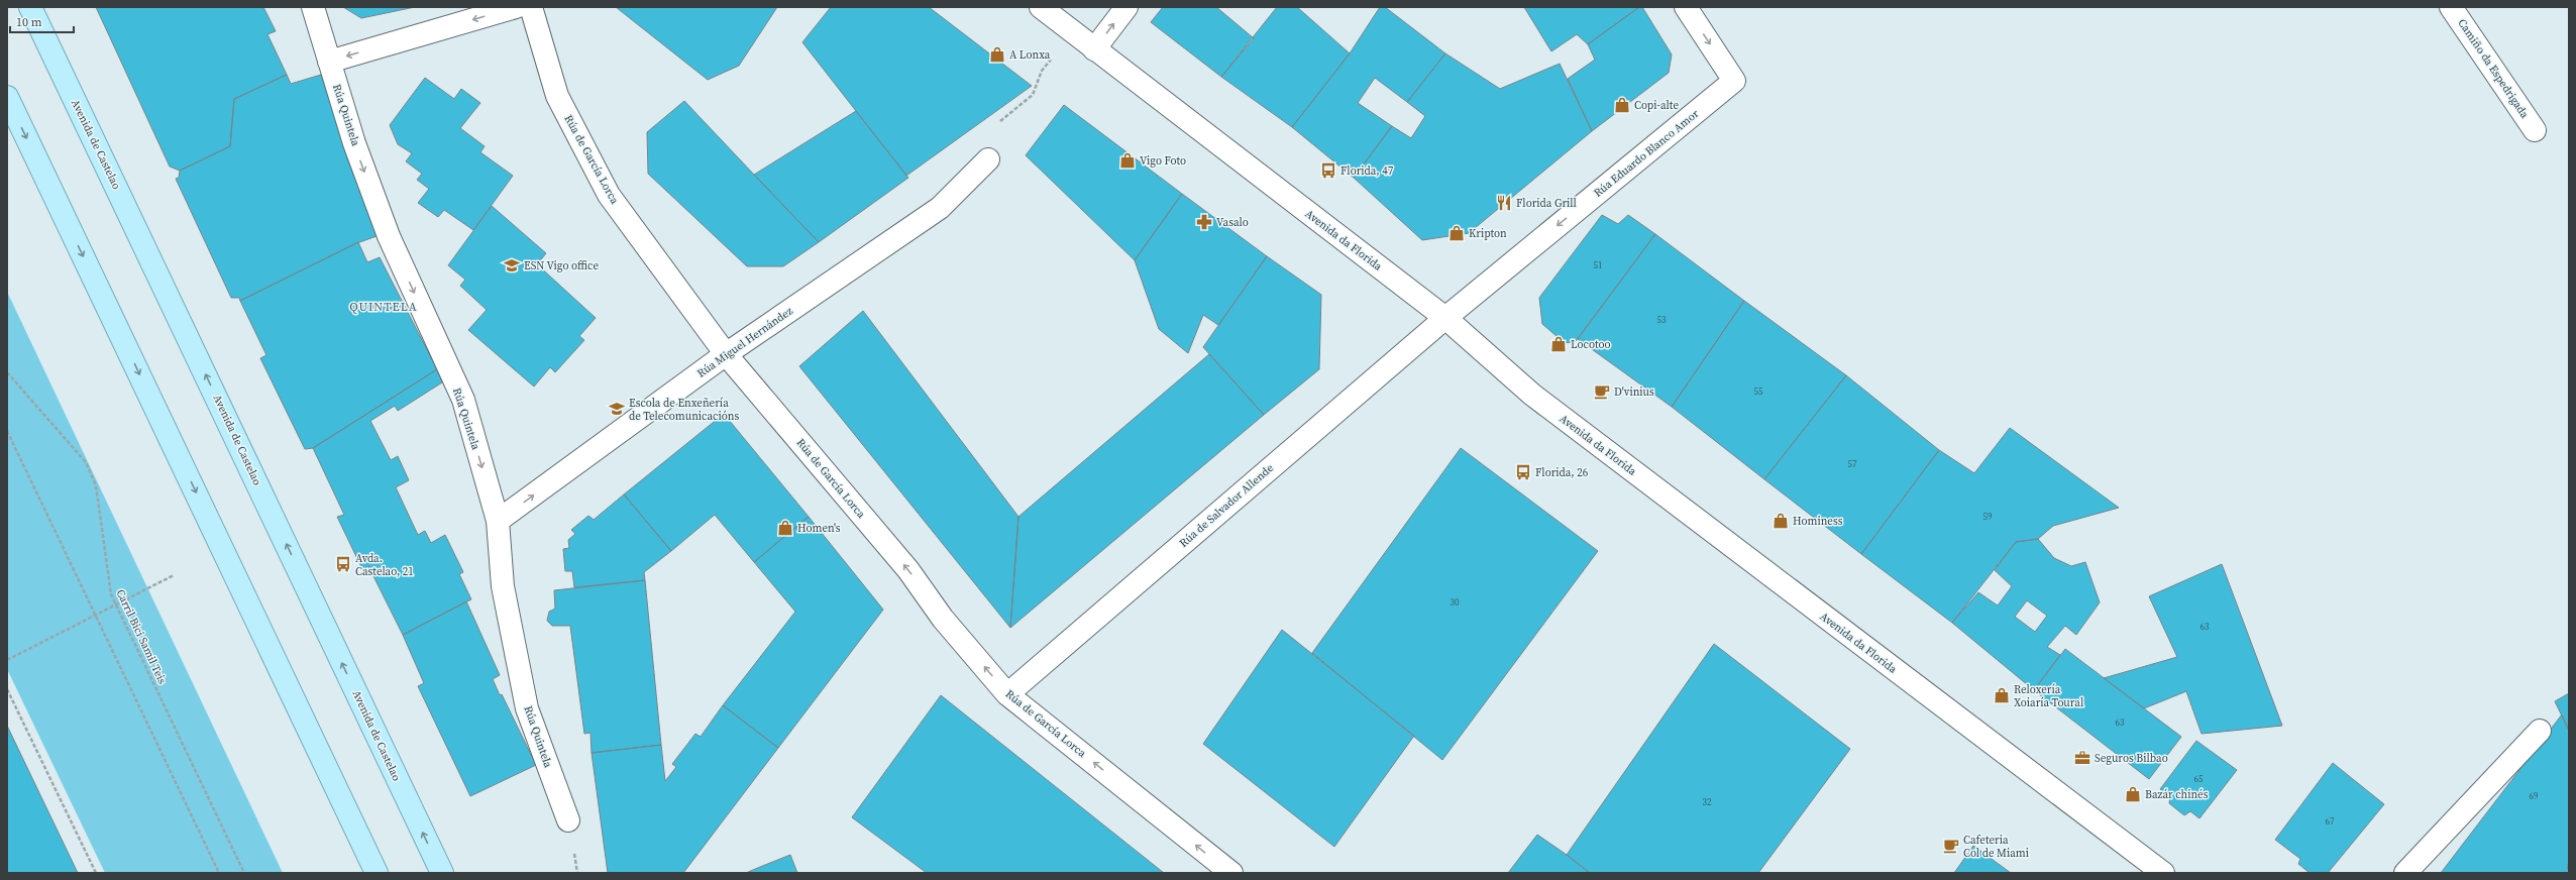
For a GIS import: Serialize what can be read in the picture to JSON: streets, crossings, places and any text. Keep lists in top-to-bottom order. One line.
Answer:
{"streets":{"main road":["Avenida de Castelao"],"street":["Camiño da Espedrigada","Rúa Quintela","Rúa Eduardo Blanco Amor","Rúa de García Lorca","Avenida da Florida","Rúa Miguel Hernández","Rúa de Salvador Allende"],"path":["Carril Bici Samil Teis"]},"crossings":[["Rúa Quintela","Rúa Miguel Hernández"],["Rúa Eduardo Blanco Amor","Avenida da Florida"],["Rúa Eduardo Blanco Amor","Rúa de Salvador Allende"],["Rúa de García Lorca","Rúa Miguel Hernández"],["Rúa de García Lorca","Rúa de Salvador Allende"],["Avenida da Florida","Rúa de Salvador Allende"]],"one_way":["Rúa Quintela","Rúa Eduardo Blanco Amor","Rúa de García Lorca","Rúa Miguel Hernández"],"districts":["QUINTELA"],"places":{"shop":["A Lonxa","Copi-alte","Vigo Foto","Kripton","Locotoo","Hominess","Homen's","Reloxería Xoiaría Toural","Bazár chinés"],"bus stop":["Florida, 47","Florida, 26","Avda. Castelao, 21"],"restaurant":["Florida Grill"],"pharmacy":["Vasalo"],"school or university":["ESN Vigo office","Escola de Enxeñería de Telecomunicacións"],"cafe":["D'vinius","Cafeteria Col de Miami"],"office":["Seguros Bilbao"]},"house_numbers":["51","53","55","57","59","30","63","63","65","69","32","67"],"scale_bar":"10 m"}
